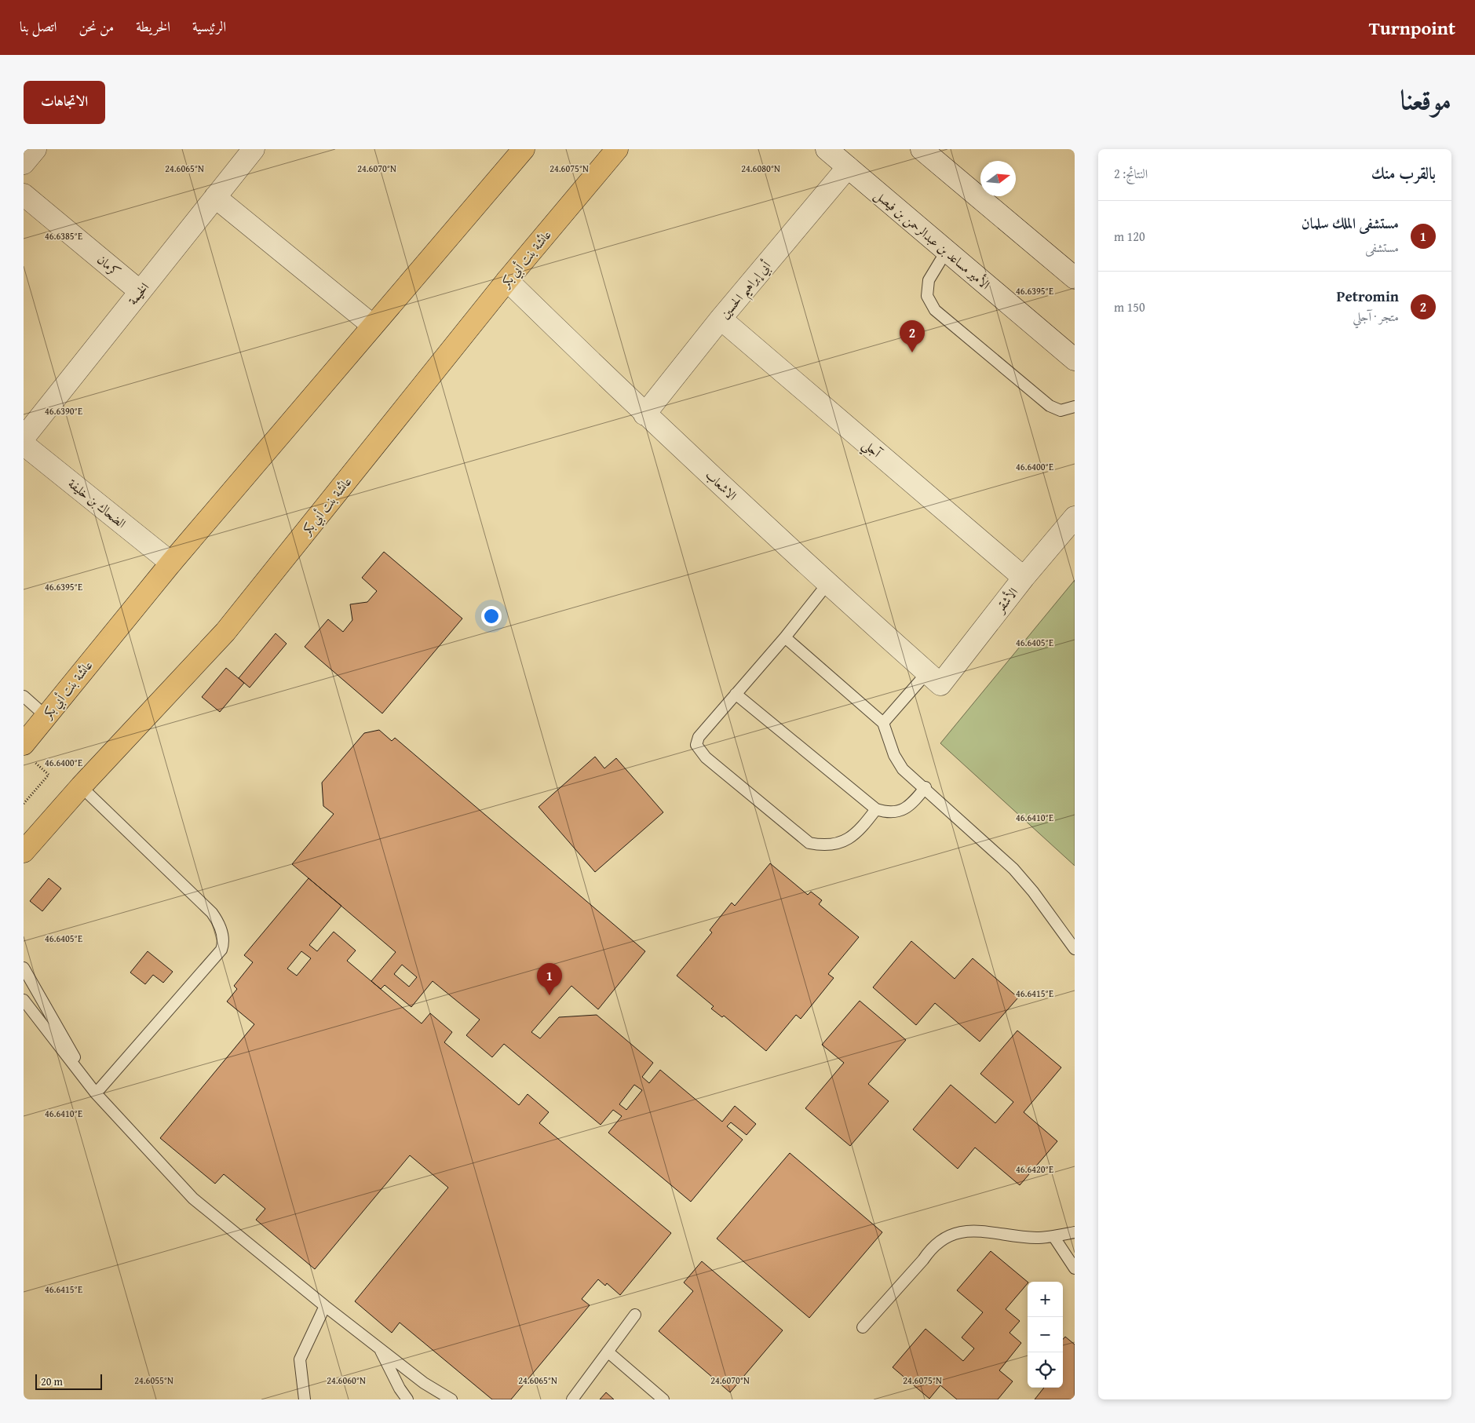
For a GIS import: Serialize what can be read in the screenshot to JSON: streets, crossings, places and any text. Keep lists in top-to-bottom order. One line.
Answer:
{"streets":{"main road":["عائشة بنت أبي بكر"],"street":["الأمير مساعد بن عبدالرحمن بن فيصل","كرمان","أبي إبراهيم الحسين","الخيمة","آجلي","الاشعاب","الضحاك بن خليفة","الأشقر"]},"crossings":[["الأمير مساعد بن عبدالرحمن بن فيصل","أبي إبراهيم الحسين"],["عائشة بنت أبي بكر","الاشعاب"],["عائشة بنت أبي بكر","الضحاك بن خليفة"],["كرمان","الخيمة"],["أبي إبراهيم الحسين","آجلي"],["أبي إبراهيم الحسين","الاشعاب"],["آجلي","الأشقر"],["الاشعاب","الأشقر"]],"scale_bar":"20 m","north":"right","page":{"header":"Turnpoint","nav":["الرئيسية","الخريطة","من نحن","اتصل بنا"],"title":"موقعنا","buttons":"الاتجاهات","heading":["بالقرب منك","النتائج: 2"],"list":[{"mark":"1","name":"مستشفى الملك سلمان","note":"مستشفى","value":"120 m"},{"mark":"2","name":"Petromin","note":"متجر · آجلي","value":"150 m"}],"pins":["2","1"],"map_buttons":["+","−"],"scale":"20 m"},"coordinates":["24.6065°N","24.6070°N","24.6075°N","24.6080°N","46.6385°E","46.6395°E","46.6390°E","46.6400°E","46.6405°E","46.6410°E","46.6415°E","46.6420°E","24.6055°N","24.6060°N"]}
